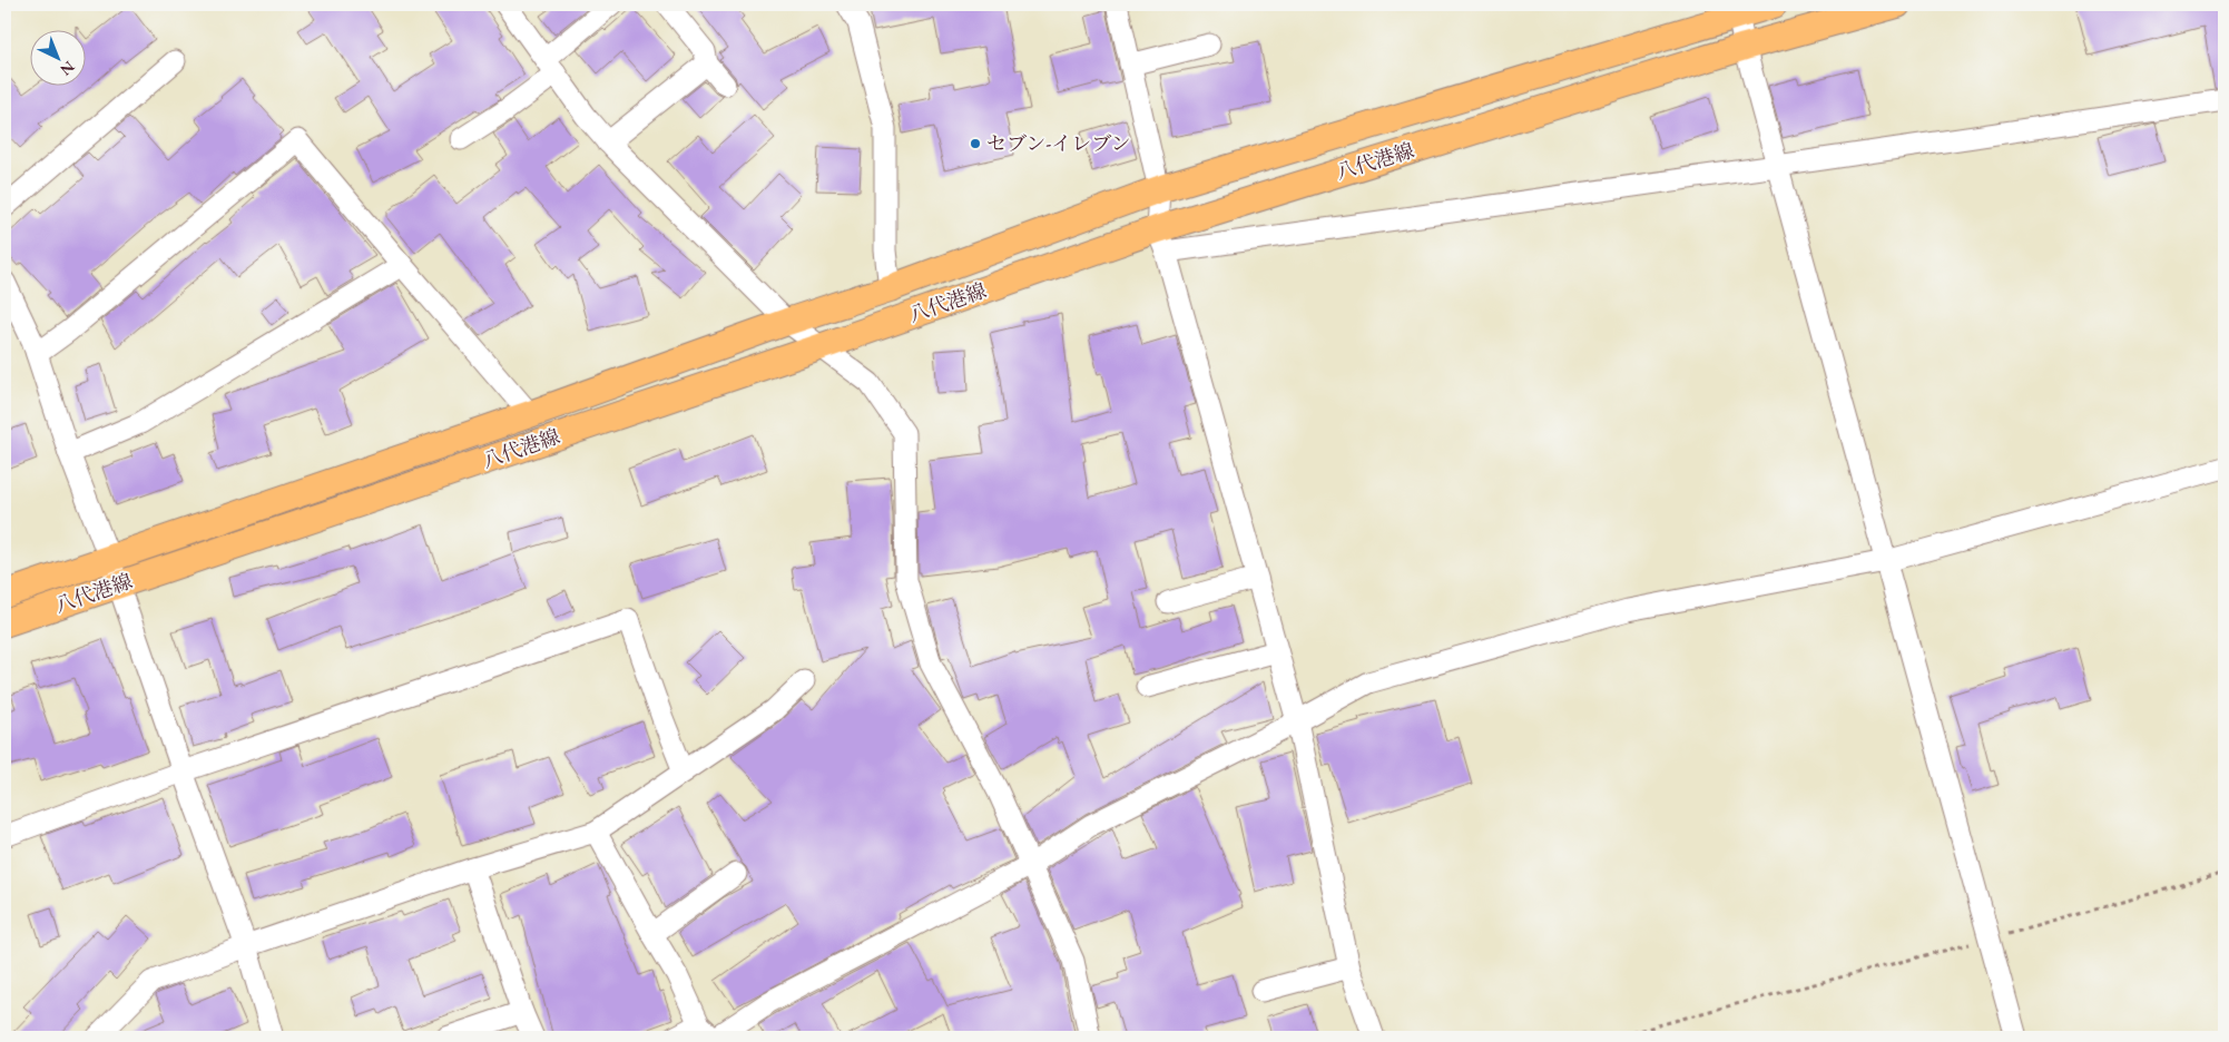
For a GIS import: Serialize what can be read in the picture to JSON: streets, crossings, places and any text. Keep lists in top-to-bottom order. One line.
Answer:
{"streets":{"main road":["八代港線"]},"places":["セブン-イレブン"],"north":"bottom right"}
